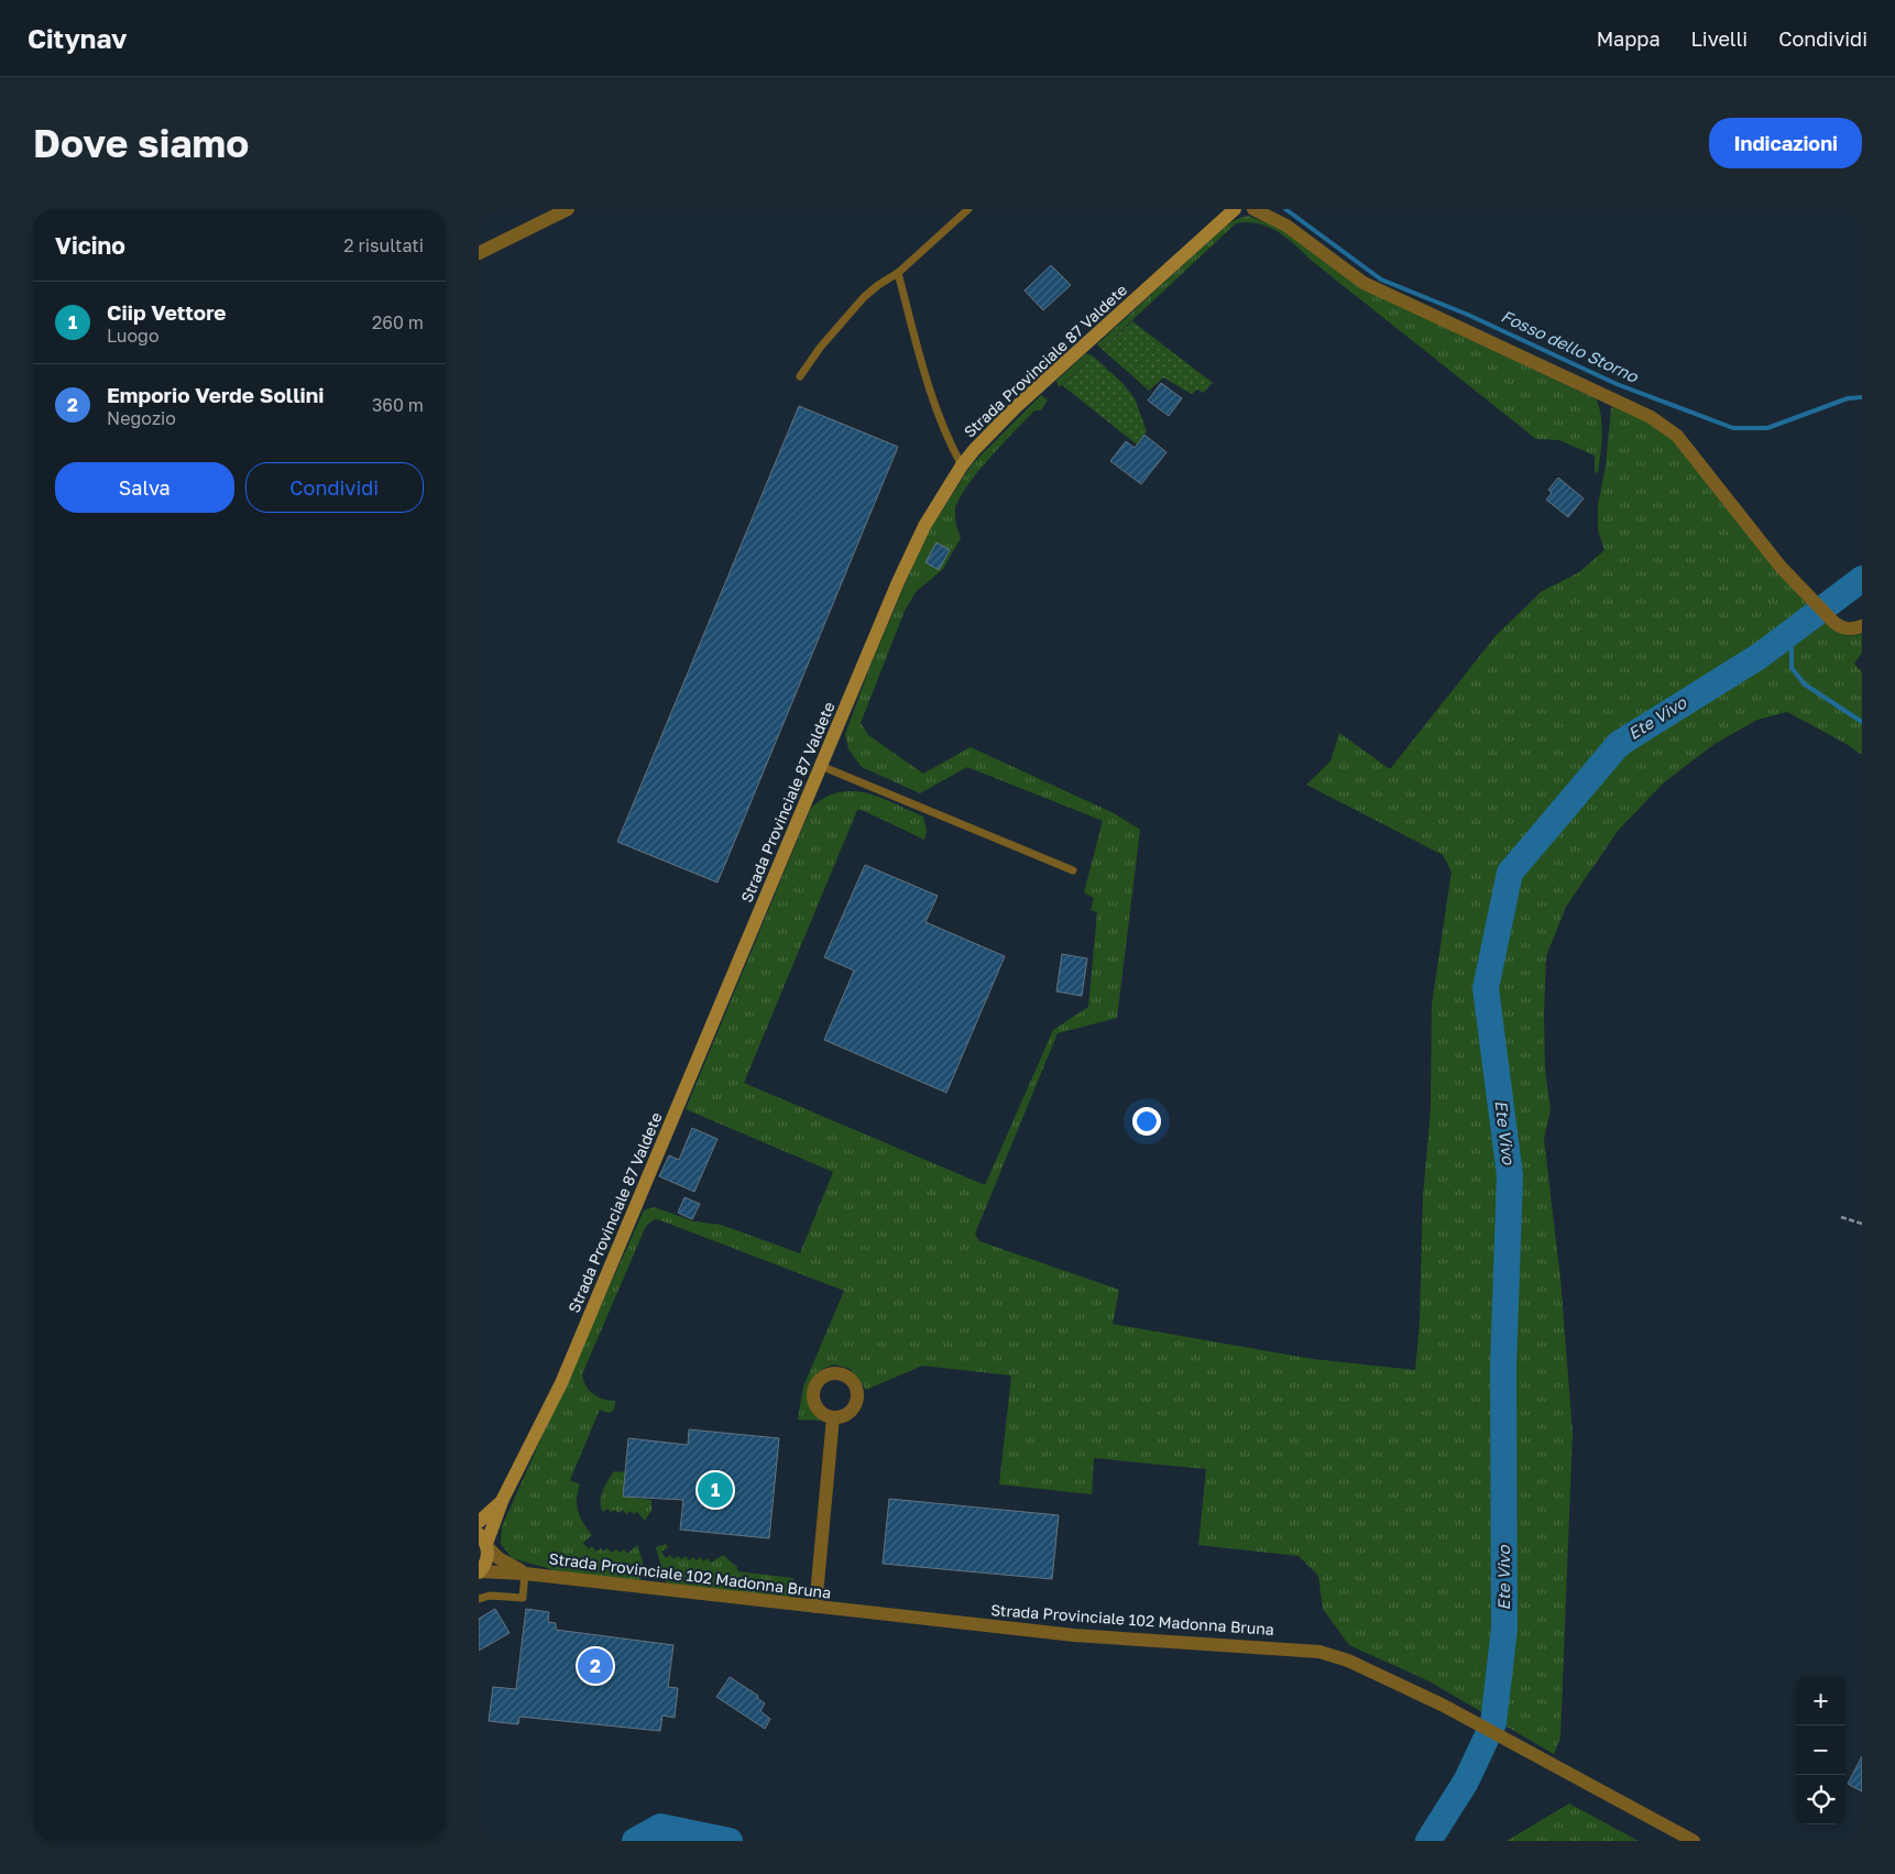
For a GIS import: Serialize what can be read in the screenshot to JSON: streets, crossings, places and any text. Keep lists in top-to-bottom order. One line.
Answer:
{"streets":{"main road":["Strada Provinciale 87 Valdete"],"street":["Strada Provinciale 102 Madonna Bruna"]},"crossings":[["Strada Provinciale 87 Valdete","Strada Provinciale 102 Madonna Bruna"]],"water":["Fosso dello Storno","Ete Vivo"],"page":{"header":"Citynav","nav":["Mappa","Livelli","Condividi"],"buttons":["Indicazioni",["Salva","Condividi"]],"title":"Dove siamo","heading":["Vicino","2 risultati"],"list":[{"mark":"1","name":"Ciip Vettore","note":"Luogo","value":"260 m"},{"mark":"2","name":"Emporio Verde Sollini","note":"Negozio","value":"360 m"}],"pins":["1","2"],"map_buttons":["+","−"]}}
